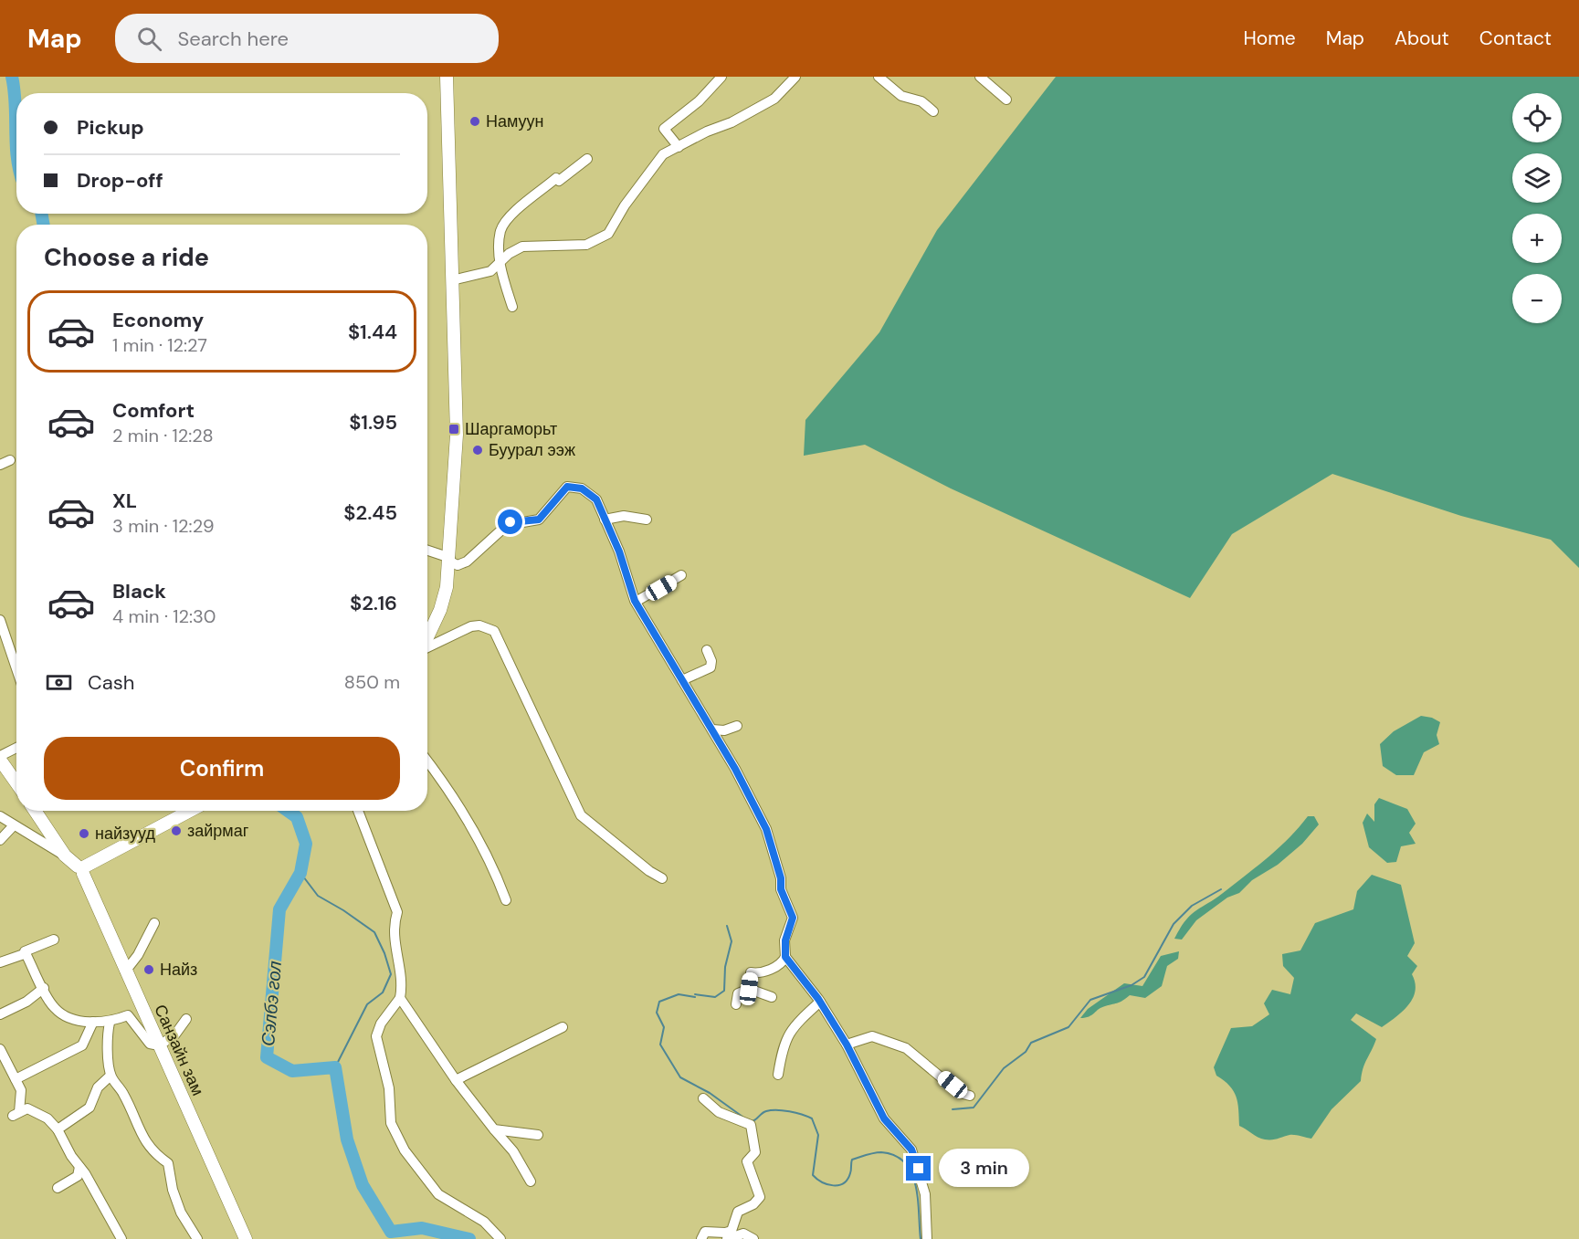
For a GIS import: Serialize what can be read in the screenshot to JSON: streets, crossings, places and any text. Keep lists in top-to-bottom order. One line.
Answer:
{"streets":{"main road":["Санзайн зам"]},"water":["Сэлбэ гол"],"places":{"other":["Намуун","Буурал ээж","зайрмаг","найзууд","Найз"],"transit":["Шаргаморьт"]},"page":{"header":"Map","search":"Search here","nav":["Home","Map","About","Contact"],"map_buttons":["+","−"],"banner":["Pickup","Drop-off"],"heading":"Choose a ride","list":[{"name":"Economy","note":"1 min · 12:27","value":"$1.44"},{"name":"Comfort","note":"2 min · 12:28","value":"$1.95"},{"name":"XL","note":"3 min · 12:29","value":"$2.45"},{"name":"Black","note":"4 min · 12:30","value":"$2.16"}],"pay":["Cash","850 m"],"buttons":"Confirm","bubble":"3 min"}}
